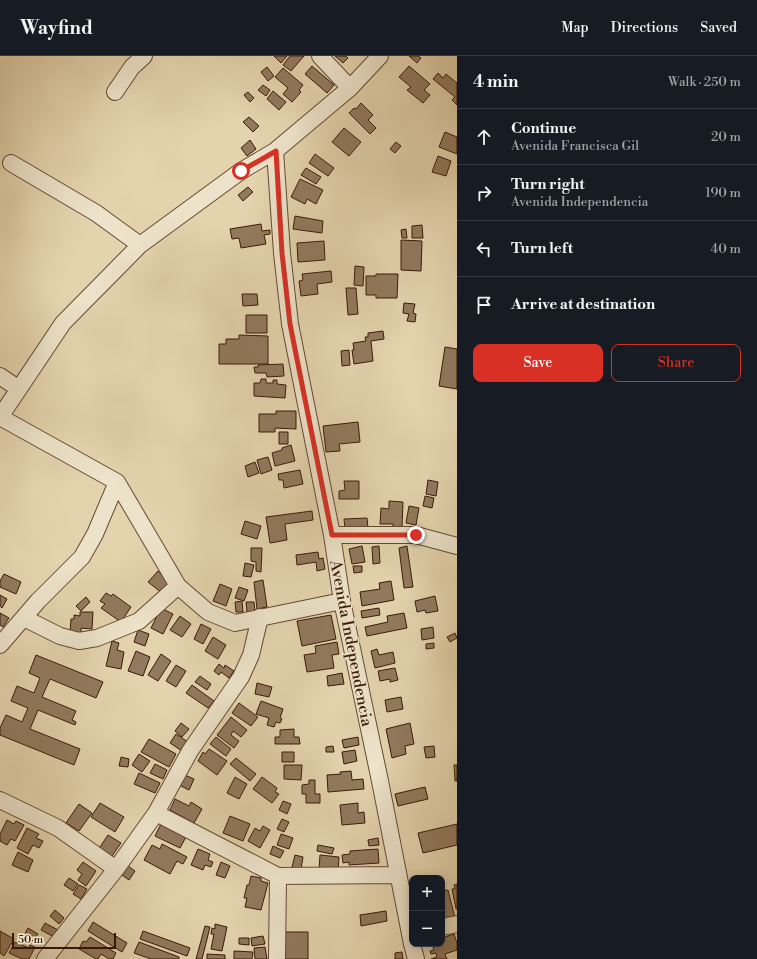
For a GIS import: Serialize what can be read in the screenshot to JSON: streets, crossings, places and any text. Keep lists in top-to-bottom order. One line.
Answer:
{"streets":{"street":["Avenida Independencia"]},"scale_bar":"50 m","page":{"header":"Wayfind","nav":["Map","Directions","Saved"],"heading":["4 min","Walk · 250 m"],"list":[["Continue","Avenida Francisca Gil","20 m"],["Turn right","Avenida Independencia","190 m"],["Turn left","40 m"],"Arrive at destination"],"buttons":["Save","Share"],"map_buttons":["+","−"],"scale":"50 m"}}
